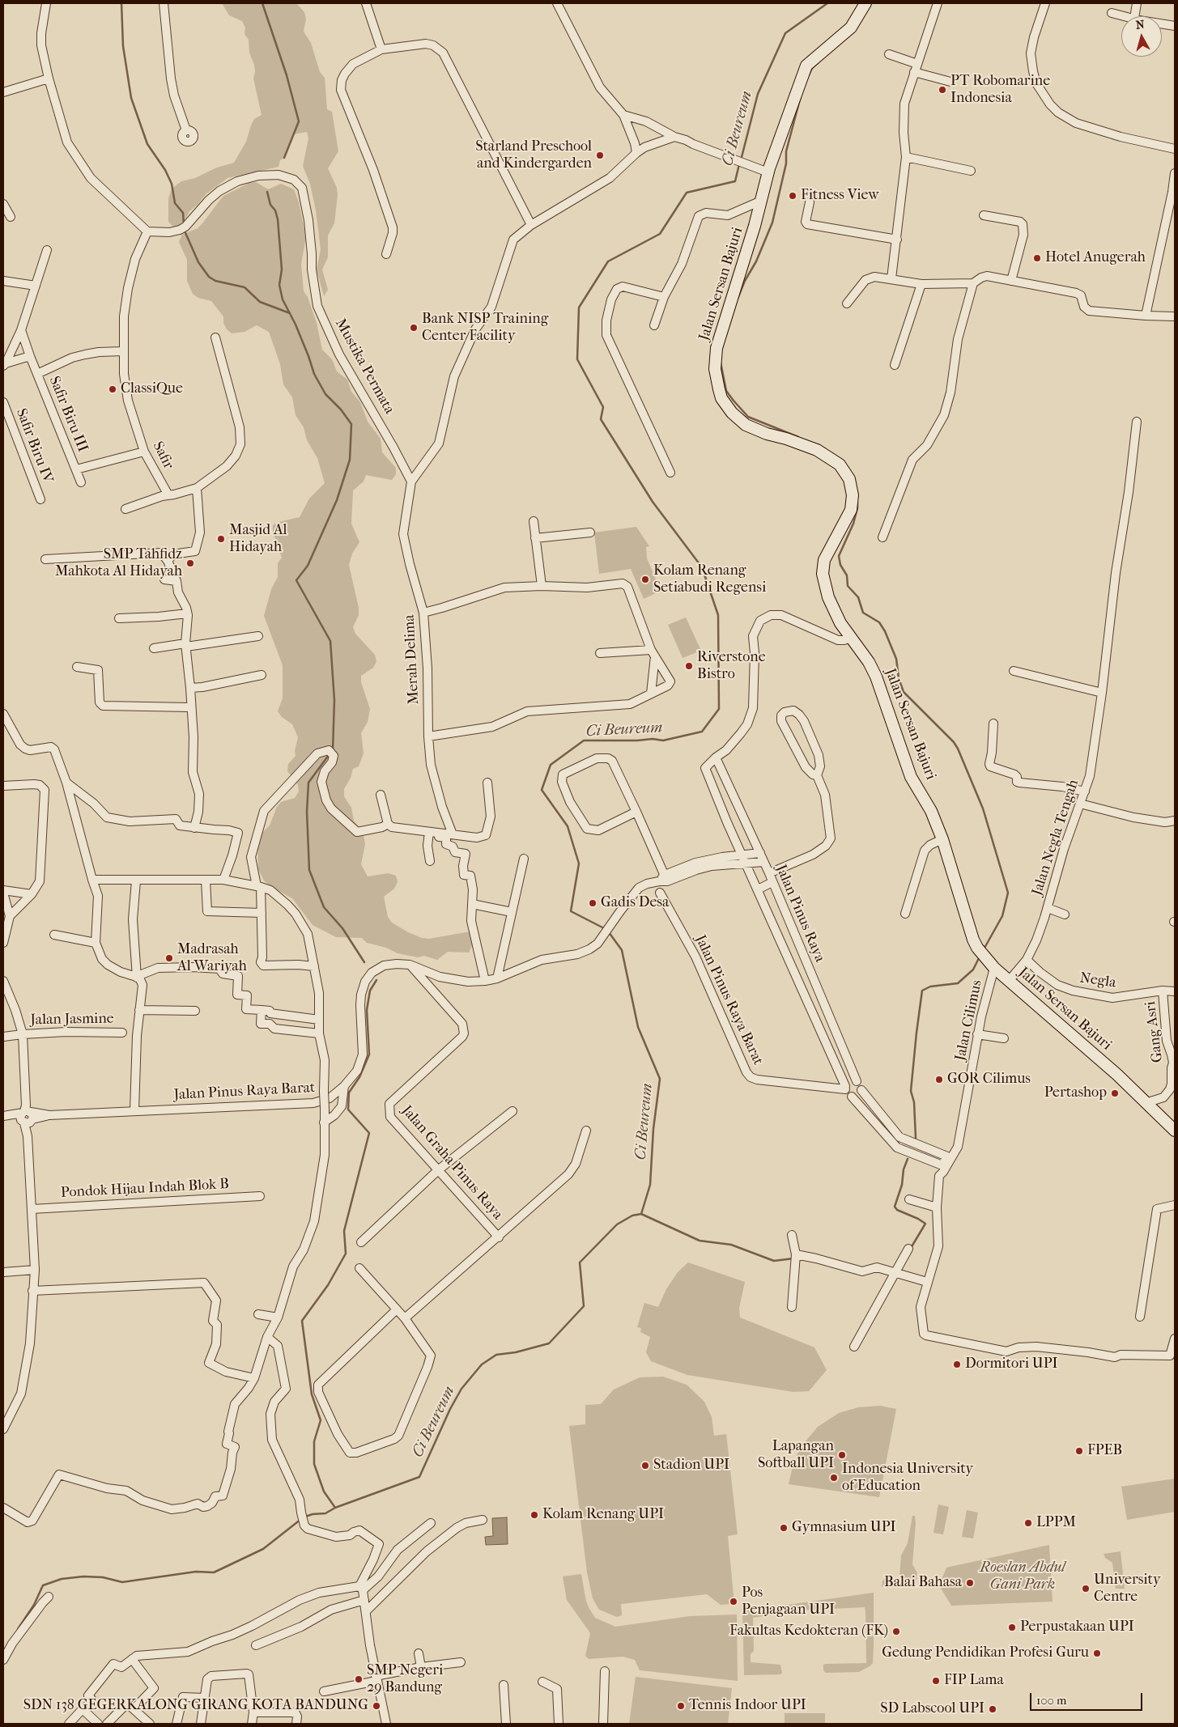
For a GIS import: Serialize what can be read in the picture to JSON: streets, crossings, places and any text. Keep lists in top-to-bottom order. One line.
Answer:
{"streets":{"main road":["Jalan Sersan Bajuri"],"street":["Mustika Permata","Safir Biru III","Safir Biru IV","Safir","Merah Delima","Jalan Negla Tengah","Jalan Pinus Raya","Negla","Jalan Pinus Raya Barat","Jalan Jasmine","Jalan Cilimus","Gang Asri","Jalan Graha Pinus Raya","Pondok Hijau Indah Blok B"]},"crossings":[["Jalan Sersan Bajuri","Jalan Negla Tengah"],["Jalan Sersan Bajuri","Jalan Cilimus"],["Jalan Sersan Bajuri","Gang Asri"],["Mustika Permata","Safir"],["Mustika Permata","Merah Delima"],["Jalan Negla Tengah","Negla"],["Jalan Pinus Raya","Jalan Pinus Raya Barat"],["Negla","Gang Asri"],["Jalan Pinus Raya Barat","Jalan Graha Pinus Raya"]],"water":["Ci Beureum"],"parks":["Roeslan Abdul Gani Park"],"places":["PT Robomarine Indonesia","Starland Preschool and Kindergarden","Fitness View","Hotel Anugerah","Bank NISP Training Center Facility","ClassiQue","Masjid Al Hidayah","SMP Tahfidz Mahkota Al Hidayah","Kolam Renang Setiabudi Regensi","Riverstone Bistro","Gadis Desa","Madrasah Al Wariyah","GOR Cilimus","Pertashop","Dormitori UPI","FPEB","Lapangan Softball UPI","Stadion UPI","Indonesia University of Education","Kolam Renang UPI","LPPM","Gymnasium UPI","Balai Bahasa","University Centre","Pos Penjagaan UPI","Perpustakaan UPI","Fakultas Kedokteran (FK)","Gedung Pendidikan Profesi Guru","SMP Negeri 29 Bandung","FIP Lama","SDN 138 GEGERKALONG GIRANG KOTA BANDUNG","Tennis Indoor UPI","SD Labscool UPI"],"scale_bar":"100 m","north":"top"}
